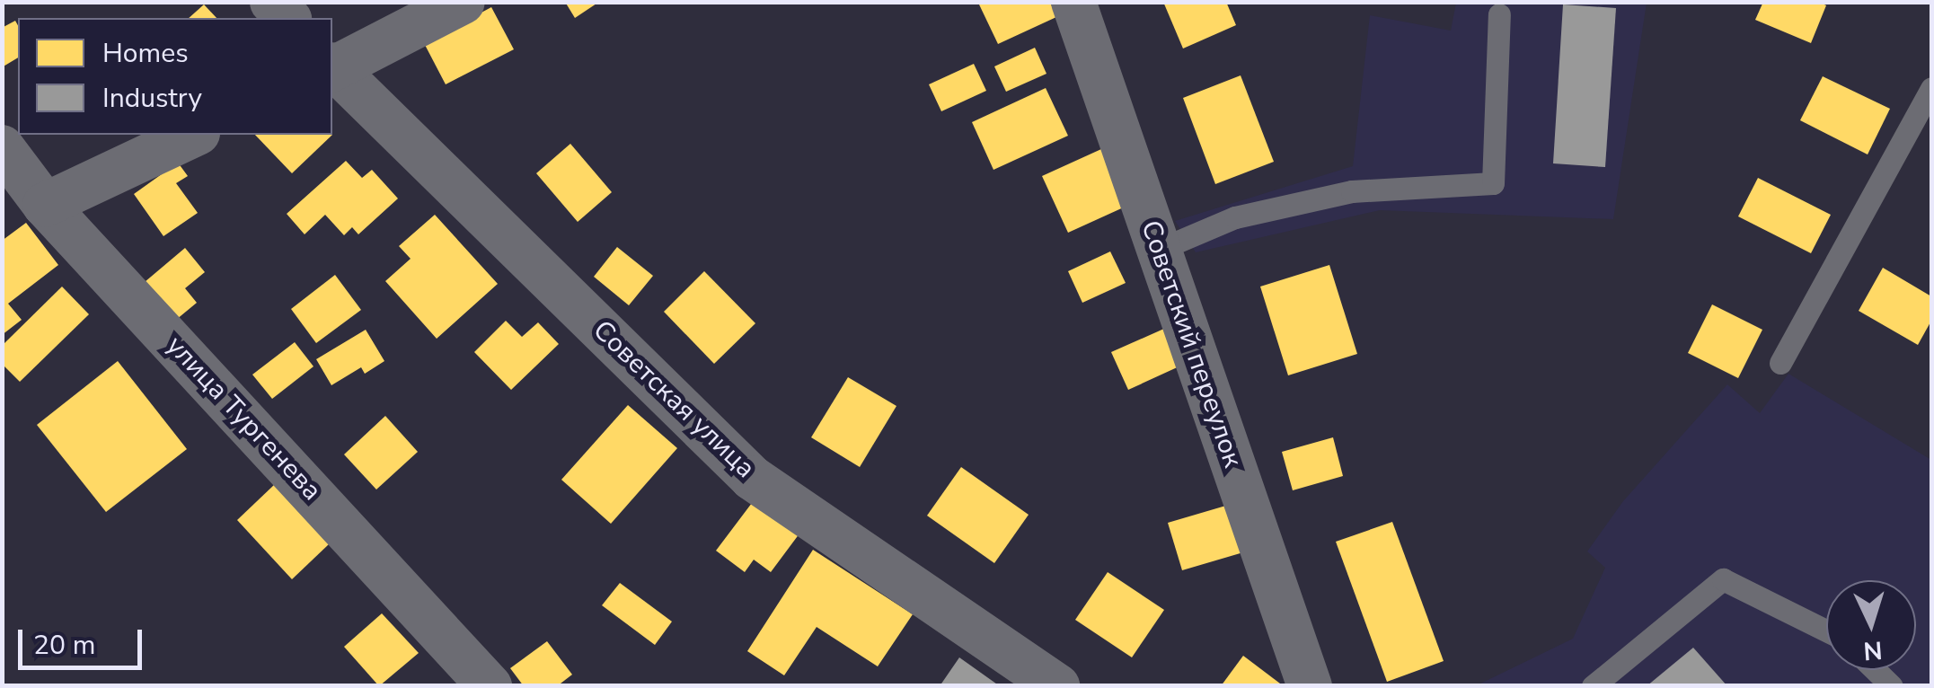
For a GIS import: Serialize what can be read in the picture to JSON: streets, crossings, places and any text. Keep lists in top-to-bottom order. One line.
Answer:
{"streets":{"street":["Советский переулок","Советская улица","улица Тургенева"]},"legend":["Homes","Industry"],"scale_bar":"20 m","north":"bottom"}
